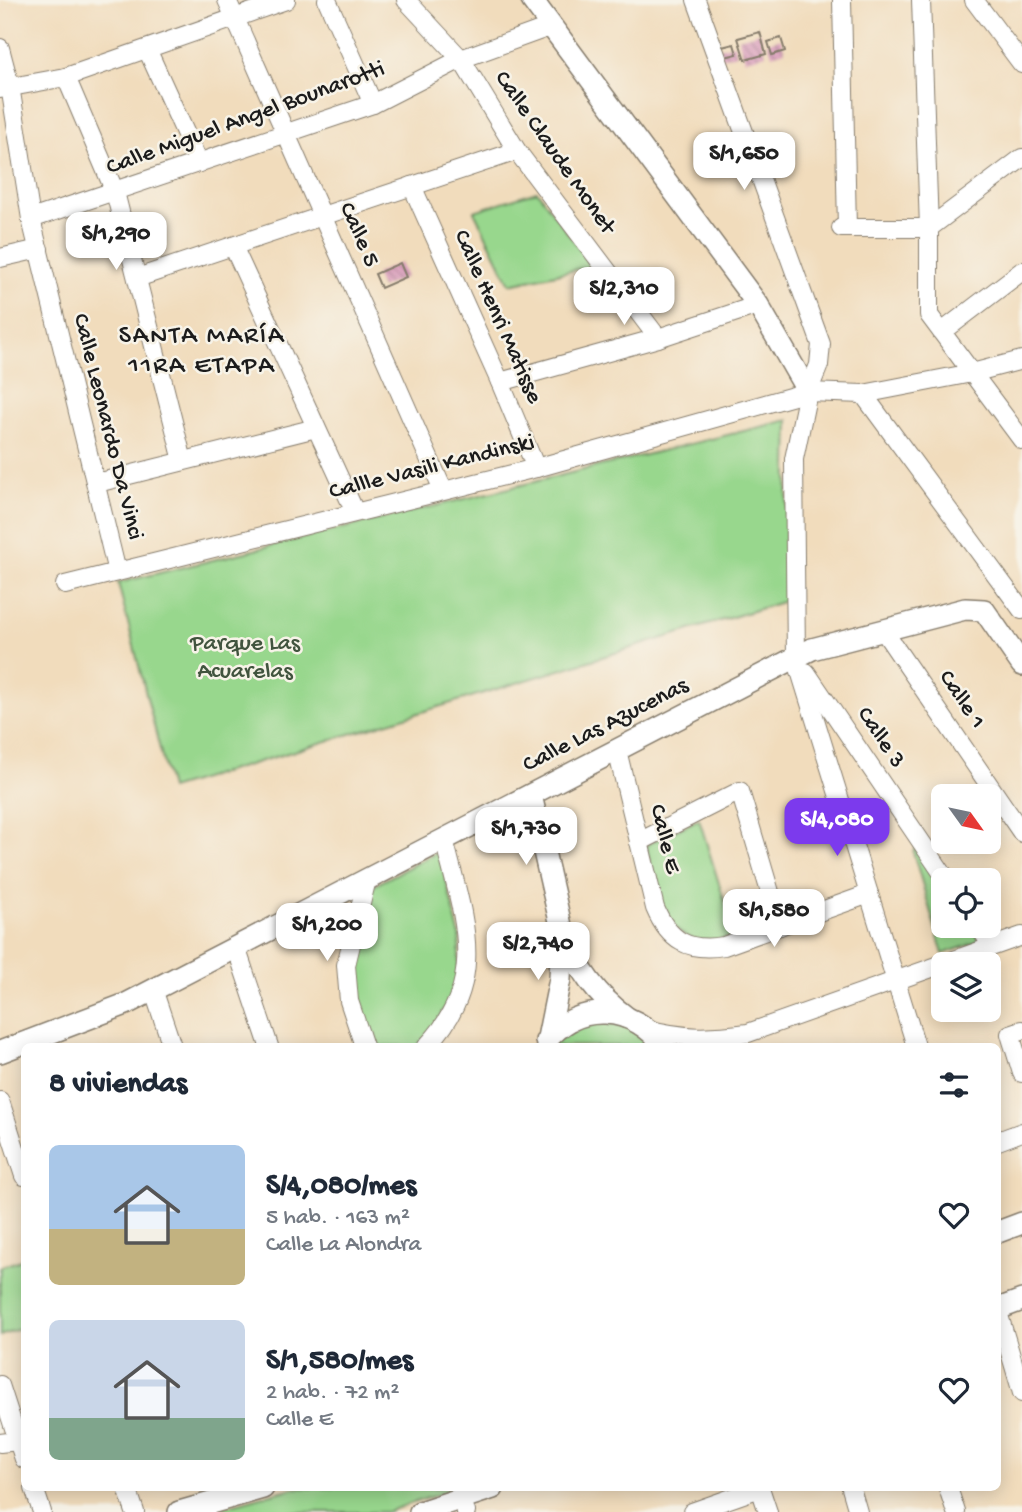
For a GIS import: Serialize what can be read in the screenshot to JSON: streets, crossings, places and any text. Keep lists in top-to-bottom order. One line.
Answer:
{"streets":{"street":["Calle Miguel Angel Bounarotti","Calle Claude Monet","Calle 5","Calle Henri Matisse","Calle Leonardo Da Vinci","Callle Vasili Kandinski","Calle 1","Calle Las Azucenas","Calle 3","Calle E"]},"crossings":[["Calle Miguel Angel Bounarotti","Calle Claude Monet"],["Calle Miguel Angel Bounarotti","Calle 5"],["Calle Miguel Angel Bounarotti","Calle Leonardo Da Vinci"],["Calle 5","Callle Vasili Kandinski"],["Calle Henri Matisse","Callle Vasili Kandinski"],["Calle Leonardo Da Vinci","Callle Vasili Kandinski"],["Calle 1","Calle Las Azucenas"],["Calle Las Azucenas","Calle 3"],["Calle Las Azucenas","Calle E"]],"districts":["SANTA MARÍA 11RA ETAPA"],"parks":["Parque Las Acuarelas"],"north":"bottom right","page":{"price":["S/1,650","S/1,290","S/2,310","S/4,080","S/1,730","S/1,580","S/1,200","S/2,740"],"heading":"8 viviendas","list":[{"name":"S/4,080/mes","note":"5 hab. · 163 m² · Calle La Alondra"},{"name":"S/1,580/mes","note":"2 hab. · 72 m² · Calle E"}]}}
